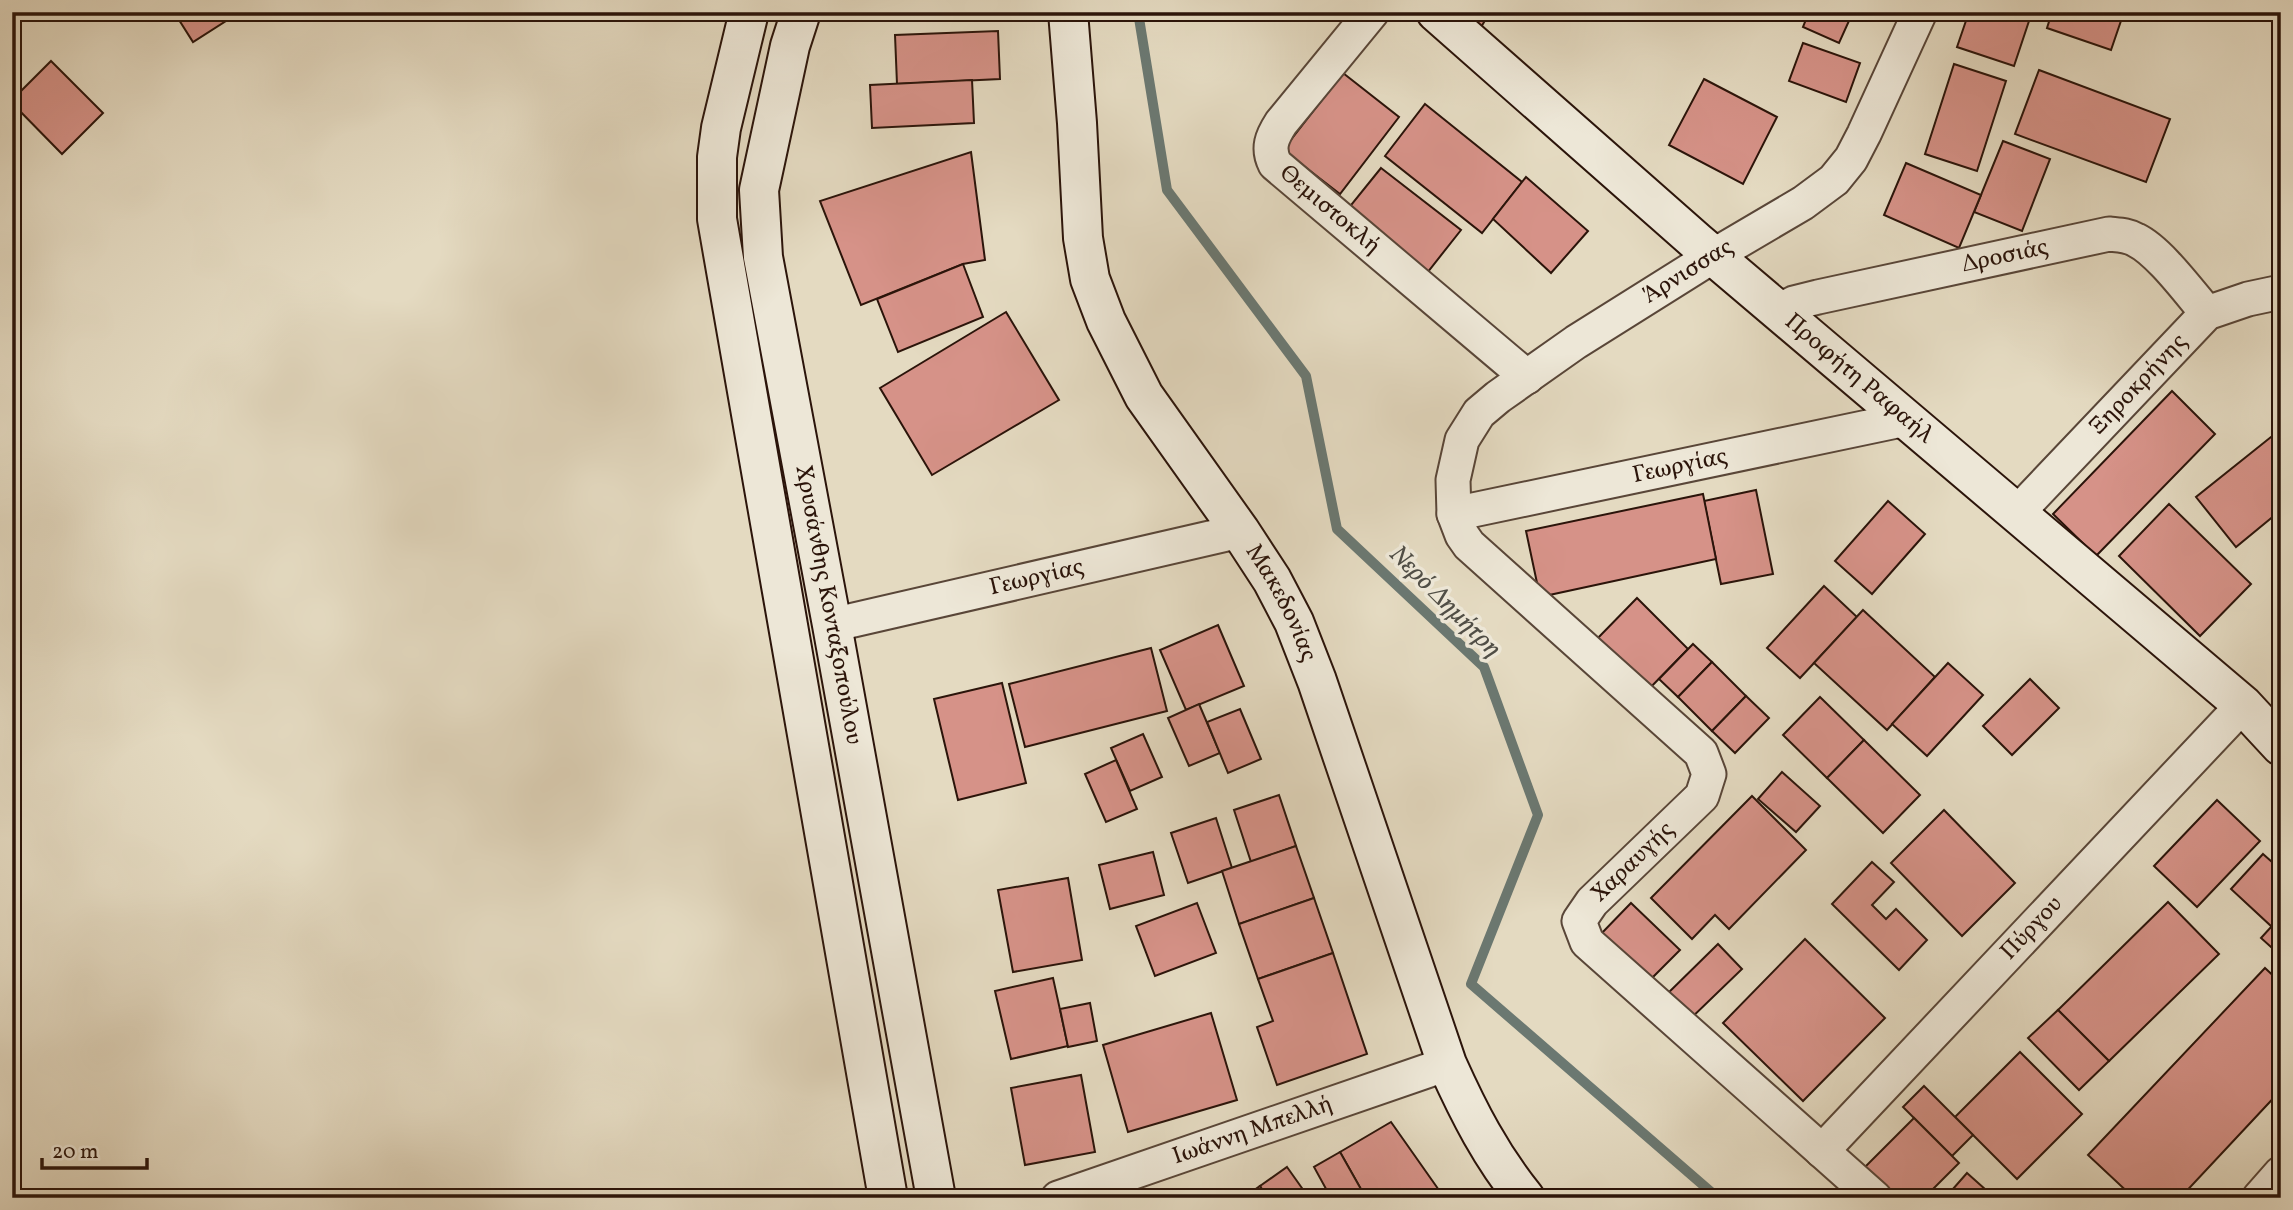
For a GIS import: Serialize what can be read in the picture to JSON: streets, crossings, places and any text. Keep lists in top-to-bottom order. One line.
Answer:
{"streets":{"street":["Θεμιστοκλή","Δροσιάς","Άρνισσας","Προφήτη Ραφαήλ","Ξηροκρήνης","Γεωργίας","Χρυσάνθης Κονταξοπούλου","Μακεδονίας","Χαραυγής","Πύργου","Ιωάννη Μπελλή"]},"crossings":[["Θεμιστοκλή","Άρνισσας"],["Δροσιάς","Προφήτη Ραφαήλ"],["Δροσιάς","Ξηροκρήνης"],["Άρνισσας","Προφήτη Ραφαήλ"],["Άρνισσας","Γεωργίας"],["Άρνισσας","Χαραυγής"],["Προφήτη Ραφαήλ","Ξηροκρήνης"],["Προφήτη Ραφαήλ","Γεωργίας"],["Προφήτη Ραφαήλ","Πύργου"],["Γεωργίας","Χρυσάνθης Κονταξοπούλου"],["Γεωργίας","Μακεδονίας"],["Γεωργίας","Χαραυγής"],["Μακεδονίας","Ιωάννη Μπελλή"],["Χαραυγής","Πύργου"]],"water":["Νερό Δημήτρη"],"scale_bar":"20 m"}
